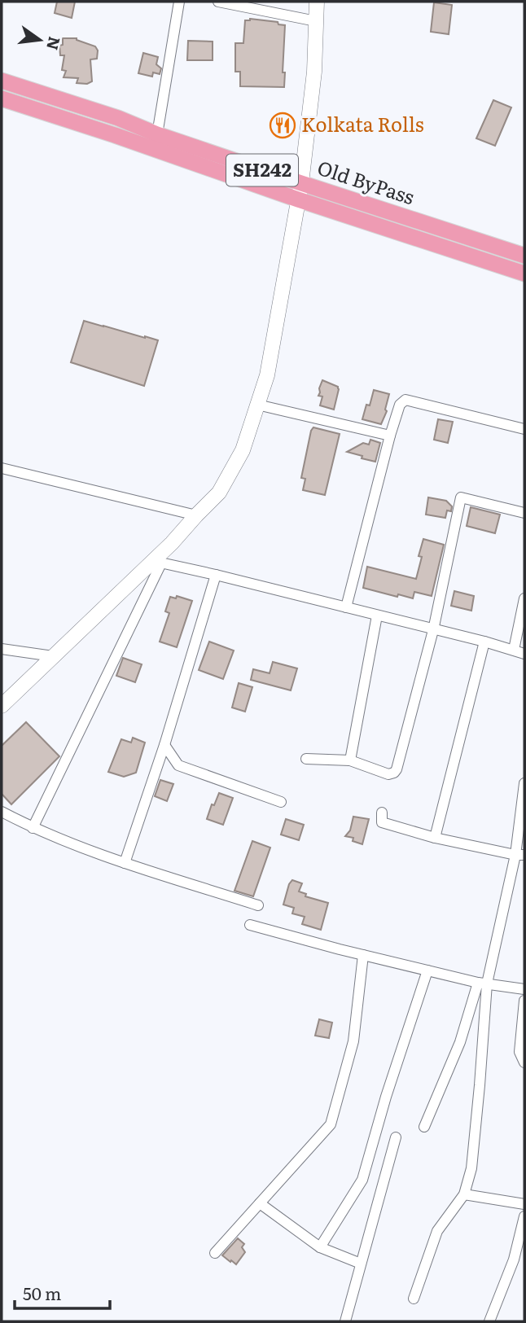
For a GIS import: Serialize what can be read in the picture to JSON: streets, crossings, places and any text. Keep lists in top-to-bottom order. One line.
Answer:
{"streets":{"main road":["SH242","Old ByPass"]},"places":{"restaurant":["Kolkata Rolls"]},"scale_bar":"50 m","north":"right"}
